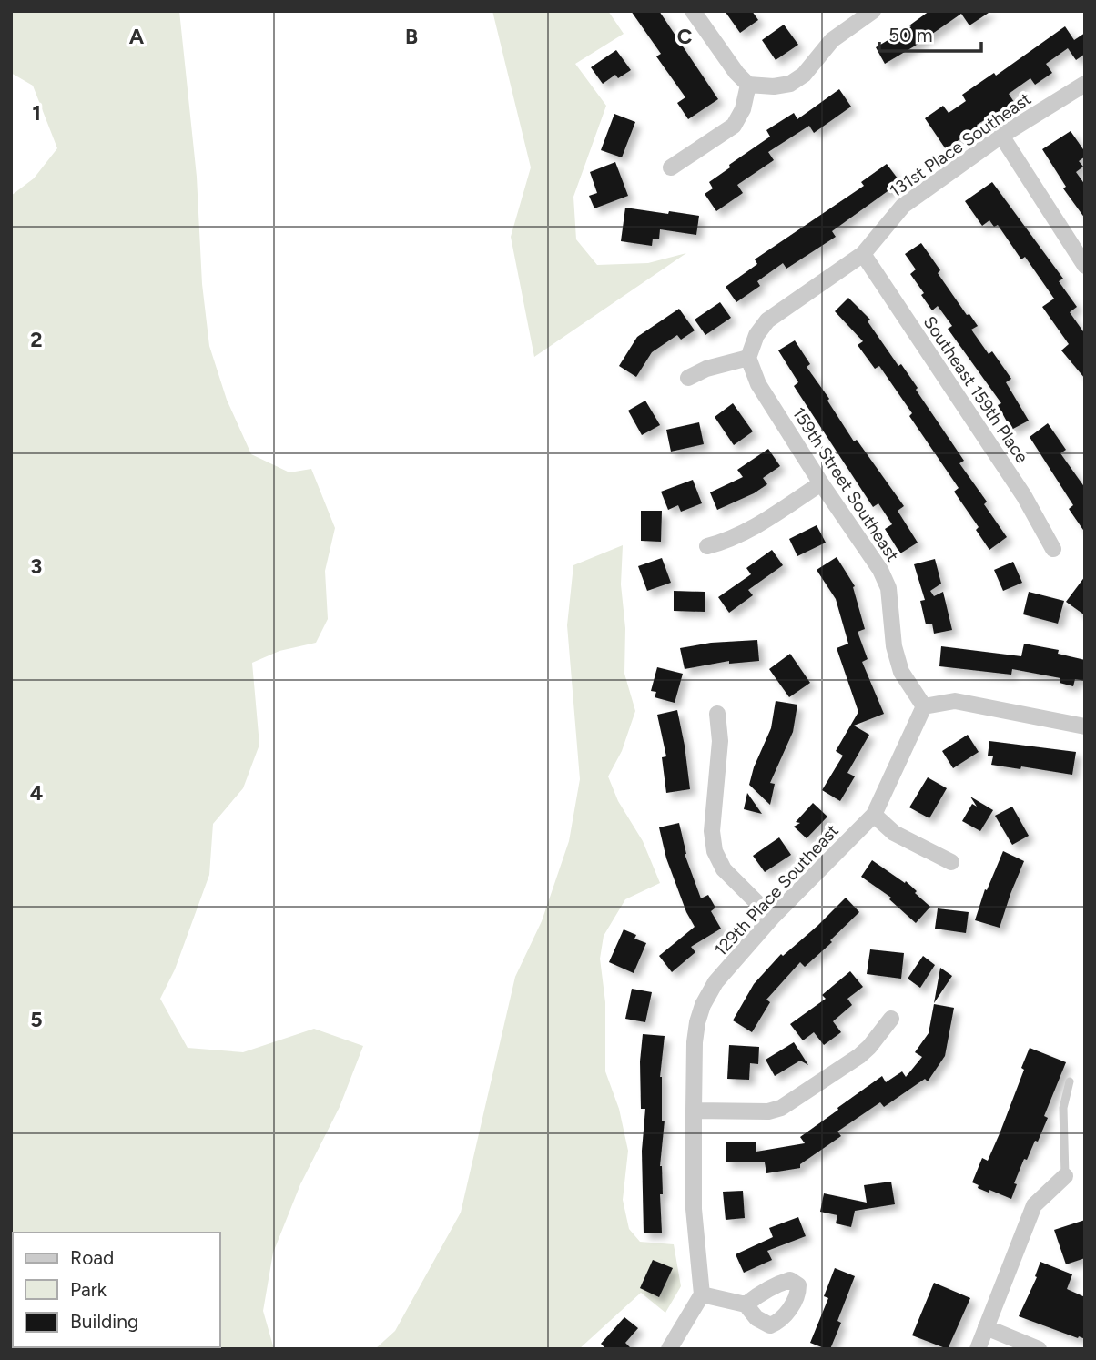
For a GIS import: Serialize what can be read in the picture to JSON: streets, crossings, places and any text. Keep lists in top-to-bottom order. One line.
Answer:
{"streets":{"street":["131st Place Southeast","Southeast 159th Place","159th Street Southeast","129th Place Southeast"]},"crossings":[["131st Place Southeast","Southeast 159th Place"],["131st Place Southeast","159th Street Southeast"],["159th Street Southeast","129th Place Southeast"]],"legend":["Road","Park","Building"],"scale_bar":"50 m","grid":{"columns":["A","B","C"],"rows":["1","2","3","4","5"]}}
